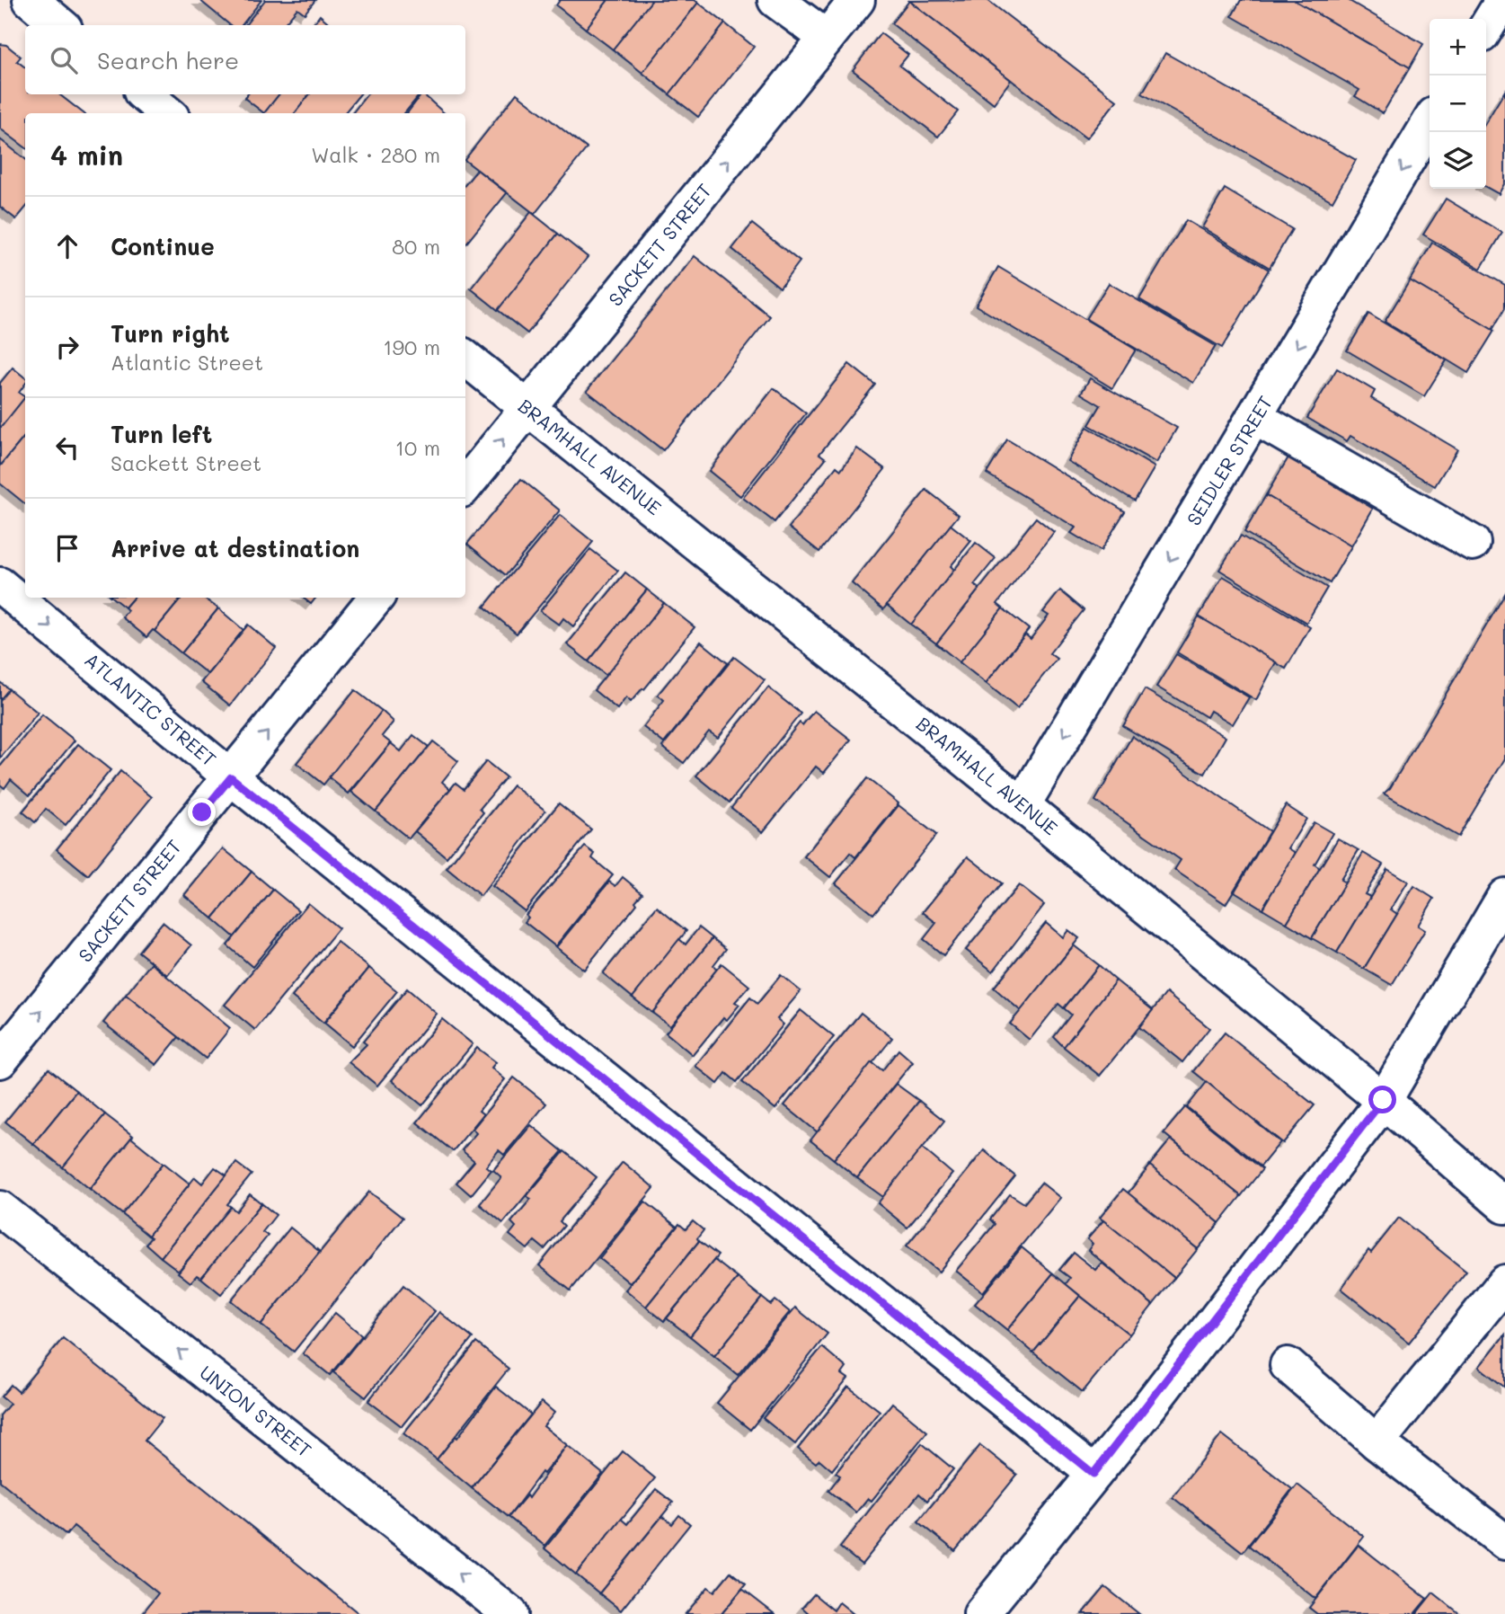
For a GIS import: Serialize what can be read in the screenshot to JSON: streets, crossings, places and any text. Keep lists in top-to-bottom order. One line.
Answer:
{"streets":{"street":["SACKETT STREET","BRAMHALL AVENUE","SEIDLER STREET","ATLANTIC STREET","UNION STREET"]},"crossings":[["SACKETT STREET","BRAMHALL AVENUE"],["SACKETT STREET","ATLANTIC STREET"],["BRAMHALL AVENUE","SEIDLER STREET"]],"one_way":["SACKETT STREET","SEIDLER STREET","UNION STREET"],"page":{"map_buttons":["+","−"],"search":"Search here","heading":["4 min","Walk · 280 m"],"list":[["Continue","80 m"],["Turn right","Atlantic Street","190 m"],["Turn left","Sackett Street","10 m"],"Arrive at destination"]}}
